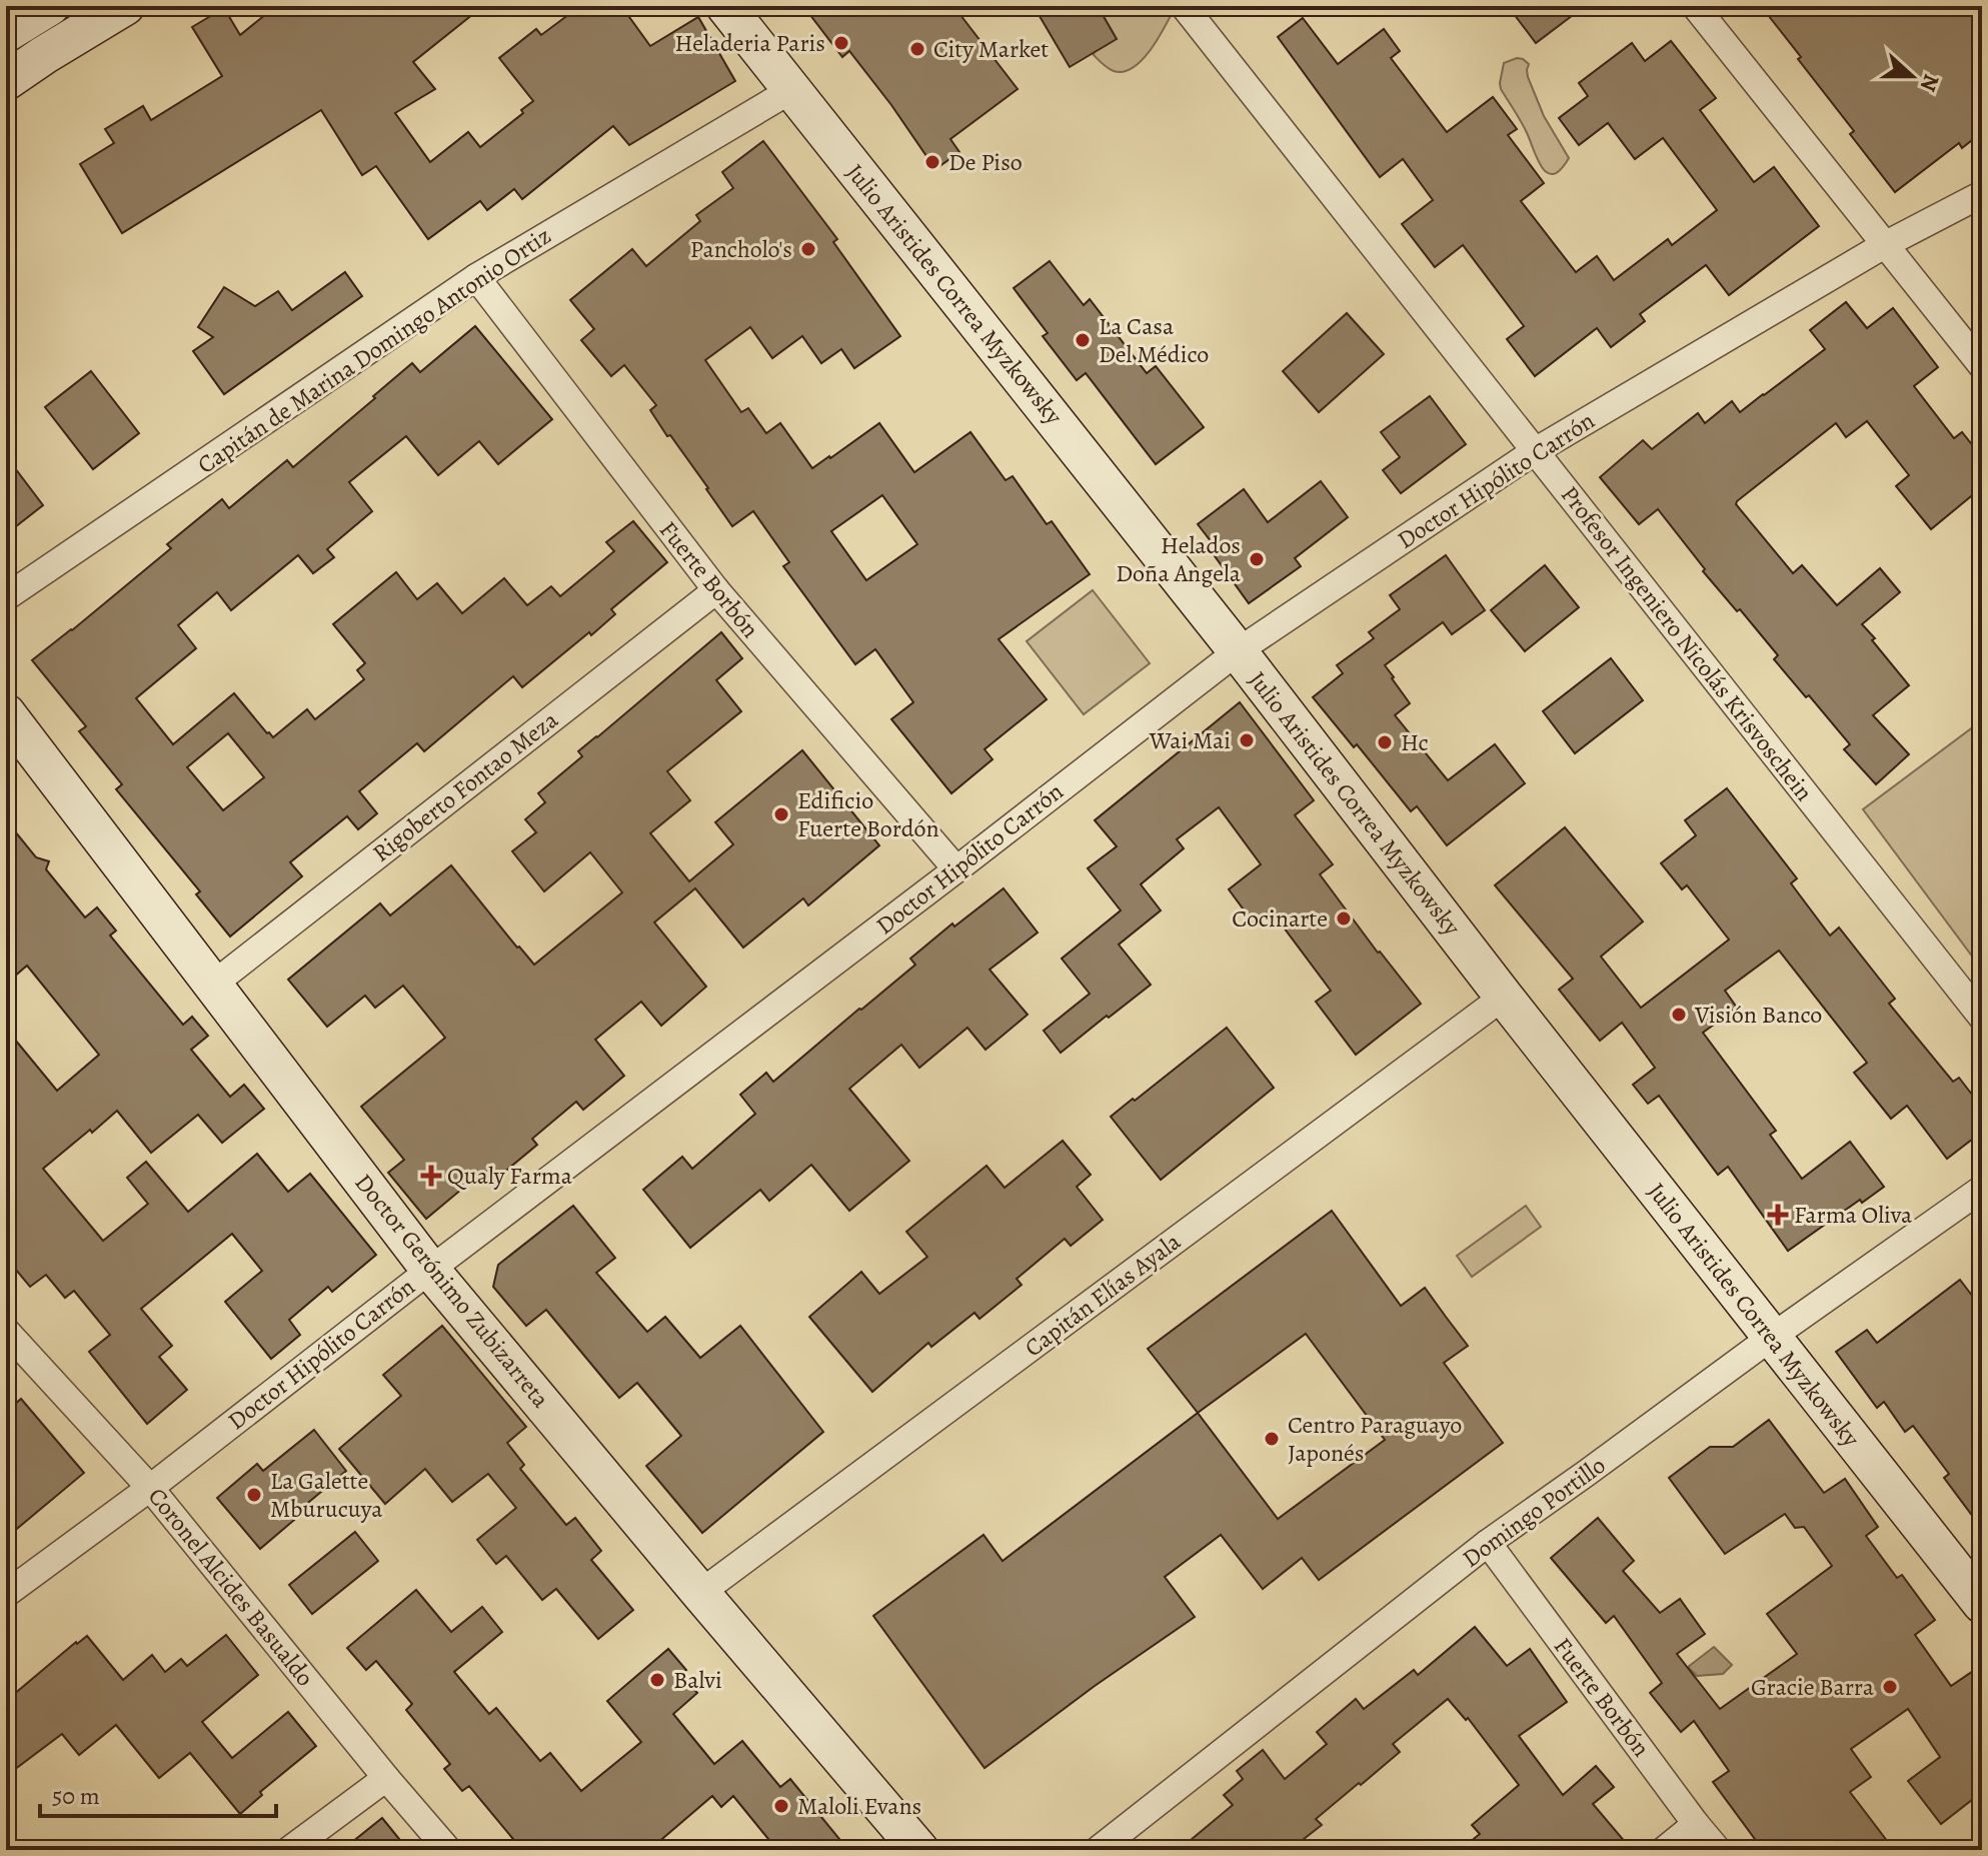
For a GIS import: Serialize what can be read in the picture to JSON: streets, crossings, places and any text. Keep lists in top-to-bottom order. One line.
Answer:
{"streets":{"main road":["Julio Aristides Correa Myzkowsky","Doctor Gerónimo Zubizarreta"],"street":["Capitán de Marina Domingo Antonio Ortiz","Doctor Hipólito Carrón","Fuerte Borbón","Profesor Ingeniero Nicolás Krisvoschein","Rigoberto Fontao Meza","Capitán Elías Ayala","Domingo Portillo","Coronel Alcides Basualdo"]},"crossings":[["Julio Aristides Correa Myzkowsky","Capitán de Marina Domingo Antonio Ortiz"],["Julio Aristides Correa Myzkowsky","Doctor Hipólito Carrón"],["Julio Aristides Correa Myzkowsky","Capitán Elías Ayala"],["Julio Aristides Correa Myzkowsky","Domingo Portillo"],["Capitán de Marina Domingo Antonio Ortiz","Fuerte Borbón"],["Doctor Hipólito Carrón","Fuerte Borbón"],["Doctor Hipólito Carrón","Profesor Ingeniero Nicolás Krisvoschein"],["Doctor Hipólito Carrón","Doctor Gerónimo Zubizarreta"],["Doctor Hipólito Carrón","Coronel Alcides Basualdo"],["Fuerte Borbón","Rigoberto Fontao Meza"],["Fuerte Borbón","Domingo Portillo"],["Rigoberto Fontao Meza","Doctor Gerónimo Zubizarreta"],["Doctor Gerónimo Zubizarreta","Capitán Elías Ayala"]],"places":{"other":["Heladeria Paris","City Market","De Piso","Pancholo's","La Casa Del Médico","Helados Doña Angela","Wai Mai","Hc","Edificio Fuerte Bordón","Cocinarte","Visión Banco","Centro Paraguayo Japonés","La Galette Mburucuya","Balvi","Gracie Barra","Maloli Evans"],"health":["Qualy Farma","Farma Oliva"]},"scale_bar":"50 m","north":"right"}
